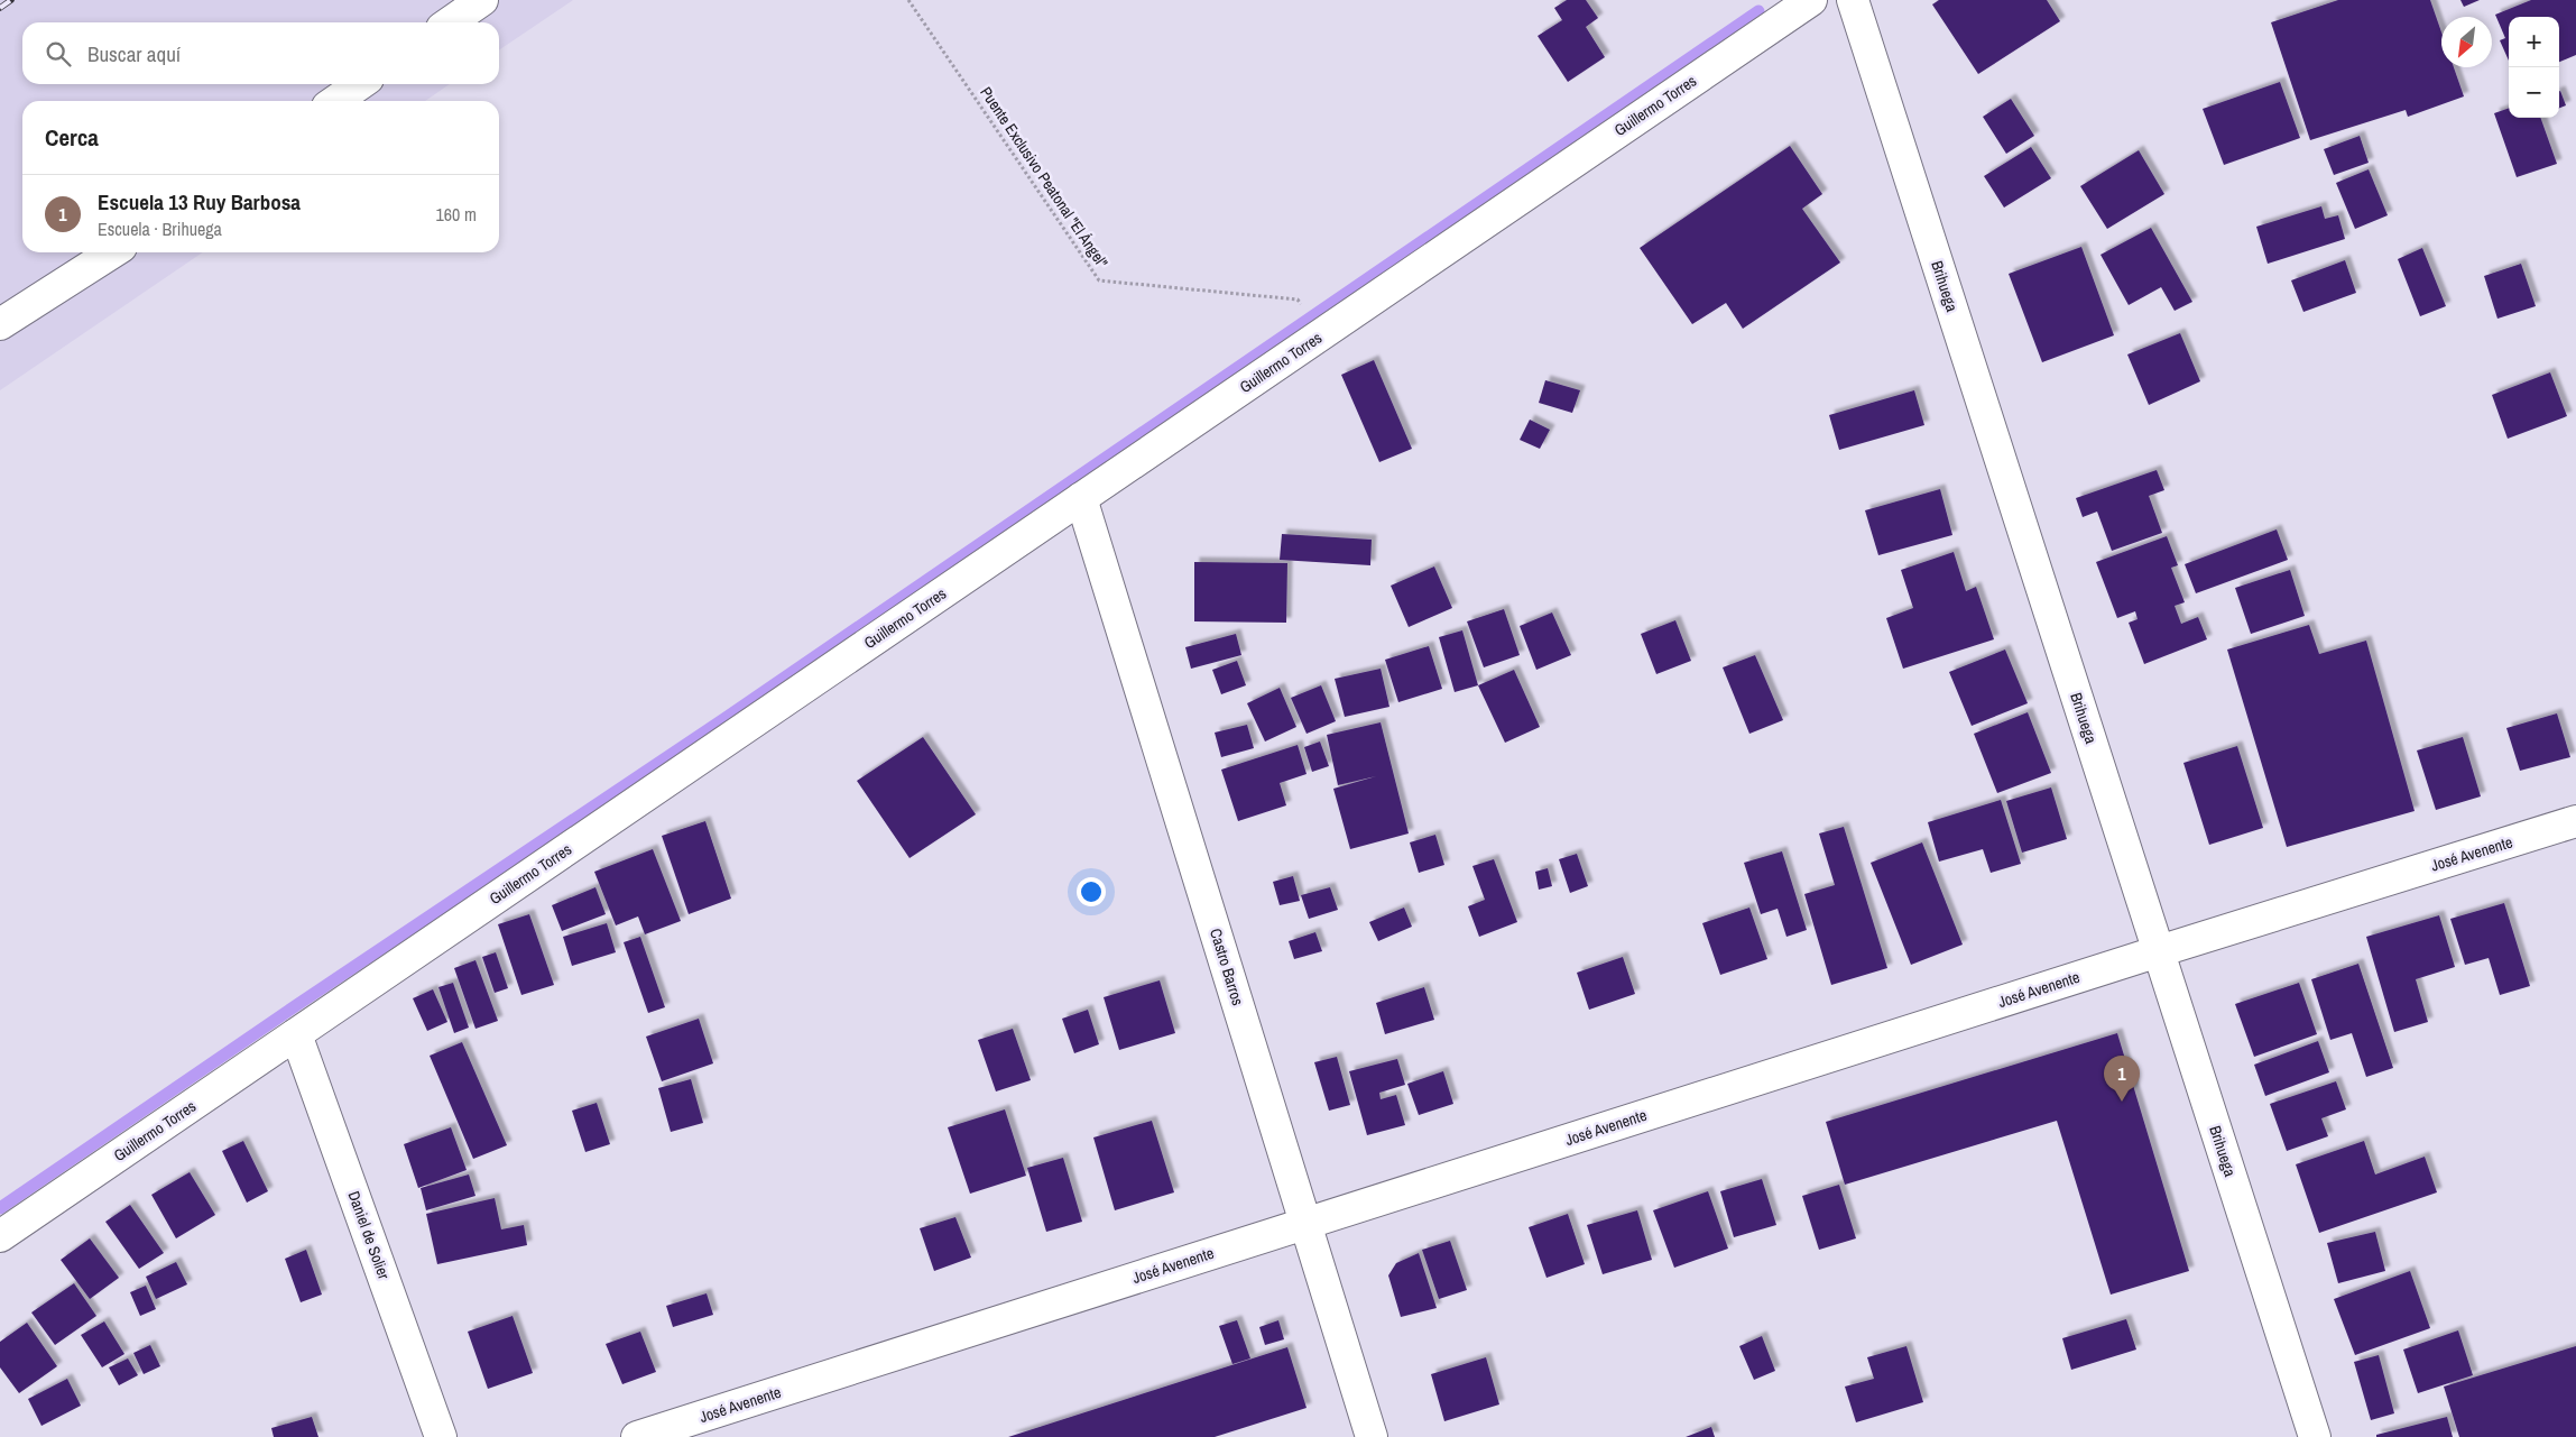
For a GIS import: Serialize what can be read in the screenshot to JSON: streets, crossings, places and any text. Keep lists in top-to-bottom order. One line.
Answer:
{"streets":{"street":["Guillermo Torres","Brihuega","José Avenente","Castro Barros","Daniel de Solier"],"path":["Puente Exclusivo Peatonal \"El Ángel\""]},"crossings":[["Guillermo Torres","Puente Exclusivo Peatonal \"El Ángel\""],["Guillermo Torres","Castro Barros"],["Guillermo Torres","Daniel de Solier"],["Brihuega","José Avenente"],["José Avenente","Castro Barros"]],"north":"bottom left","page":{"map_buttons":["+","−"],"search":"Buscar aquí","heading":"Cerca","list":[{"mark":"1","name":"Escuela 13 Ruy Barbosa","note":"Escuela · Brihuega","value":"160 m"}],"pins":"1"}}
